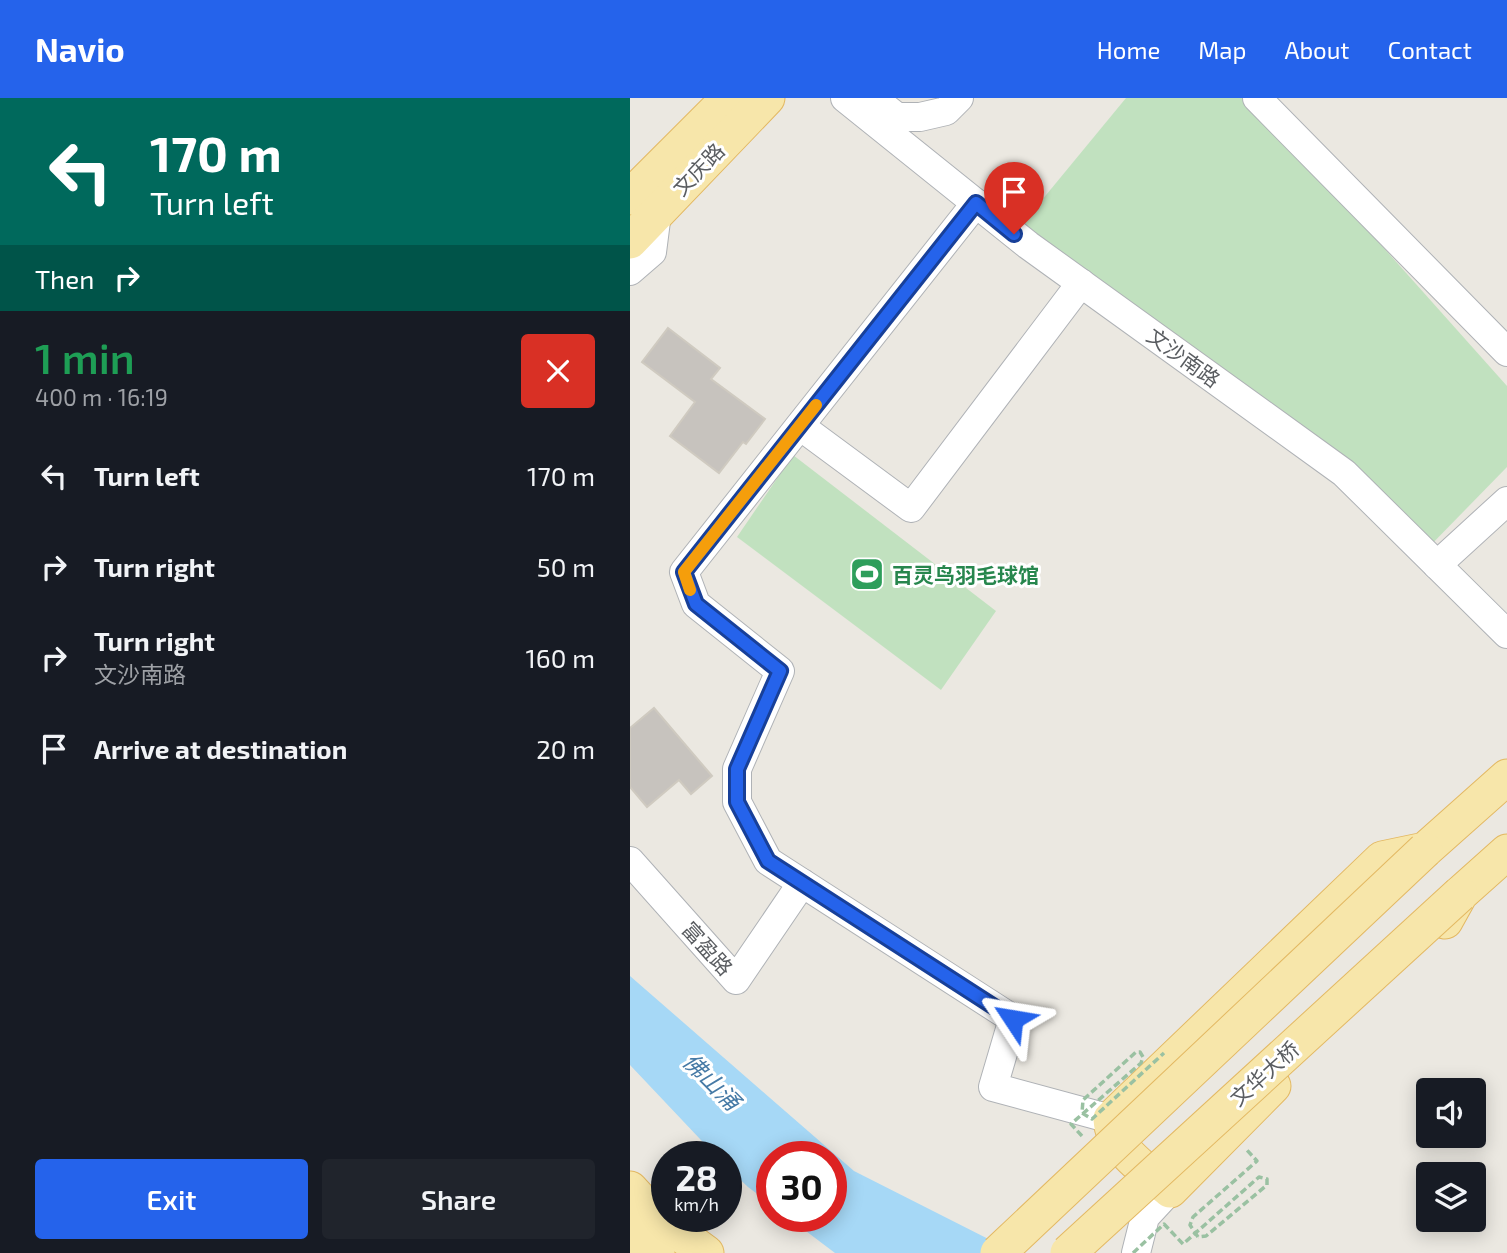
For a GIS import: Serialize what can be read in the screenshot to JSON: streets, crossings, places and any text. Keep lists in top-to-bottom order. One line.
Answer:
{"streets":{"main road":["文庆路","文华大桥"],"street":["文沙南路","富盈路"]},"water":["佛山涌"],"places":{"sports":["百灵鸟羽毛球馆"]},"page":{"header":"Navio","nav":["Home","Map","About","Contact"],"turn":["170 m","Turn left"],"then":"Then","heading":["1 min","400 m · 16:19"],"list":[{"name":"Turn left","value":"170 m"},{"name":"Turn right","value":"50 m"},{"name":"Turn right","note":"文沙南路","value":"160 m"},{"name":"Arrive at destination","value":"20 m"}],"speed":"28 km/h","limit":"30","buttons":["Exit","Share"]}}
